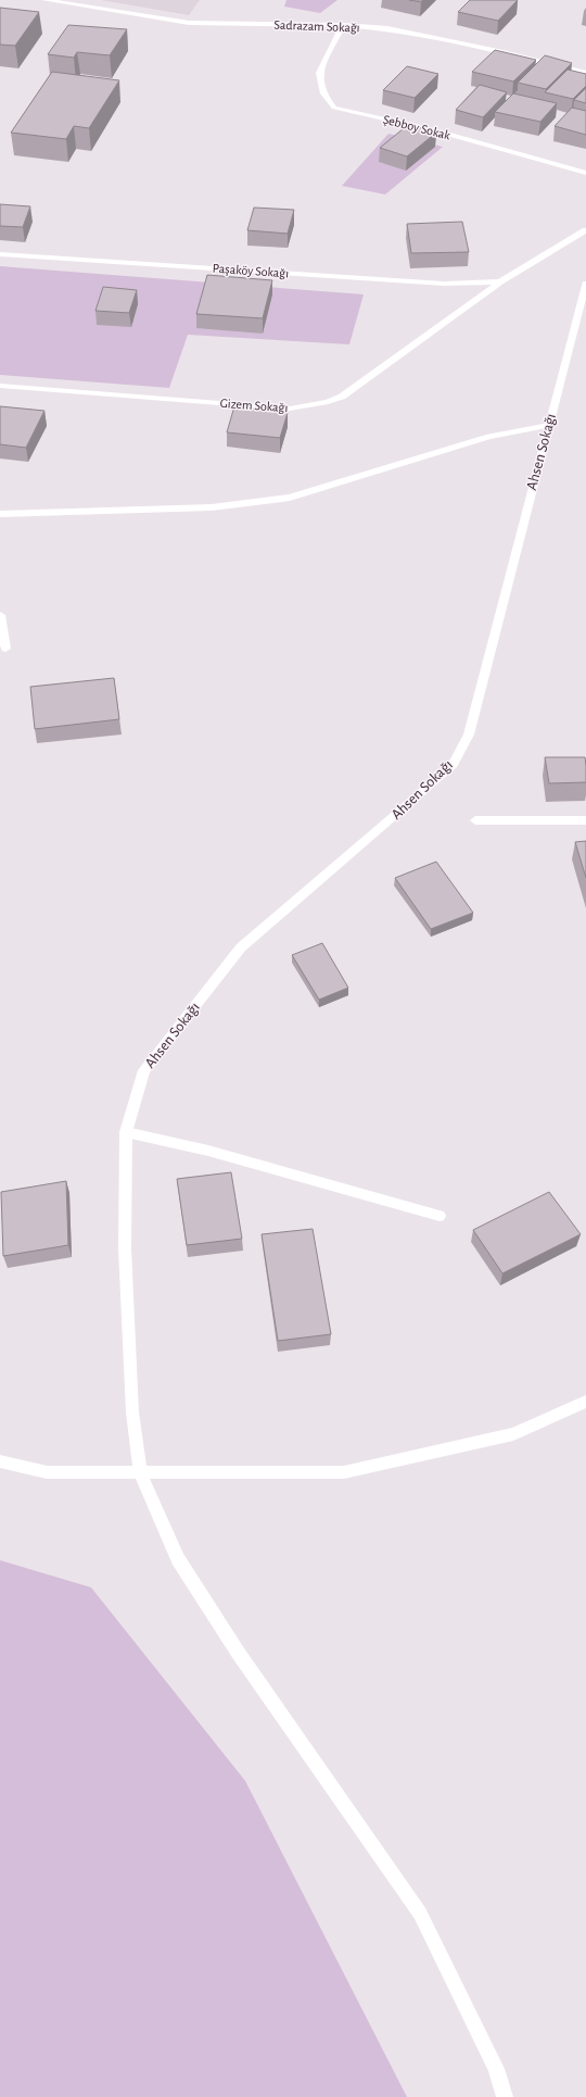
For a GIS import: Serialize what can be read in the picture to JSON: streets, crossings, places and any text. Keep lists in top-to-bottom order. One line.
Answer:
{"streets":{"street":["Sadrazam Sokağı","Şebboy Sokak","Paşaköy Sokağı","Gizem Sokağı","Ahsen Sokağı"]},"crossings":[["Sadrazam Sokağı","Şebboy Sokak"],["Paşaköy Sokağı","Gizem Sokağı"]]}
